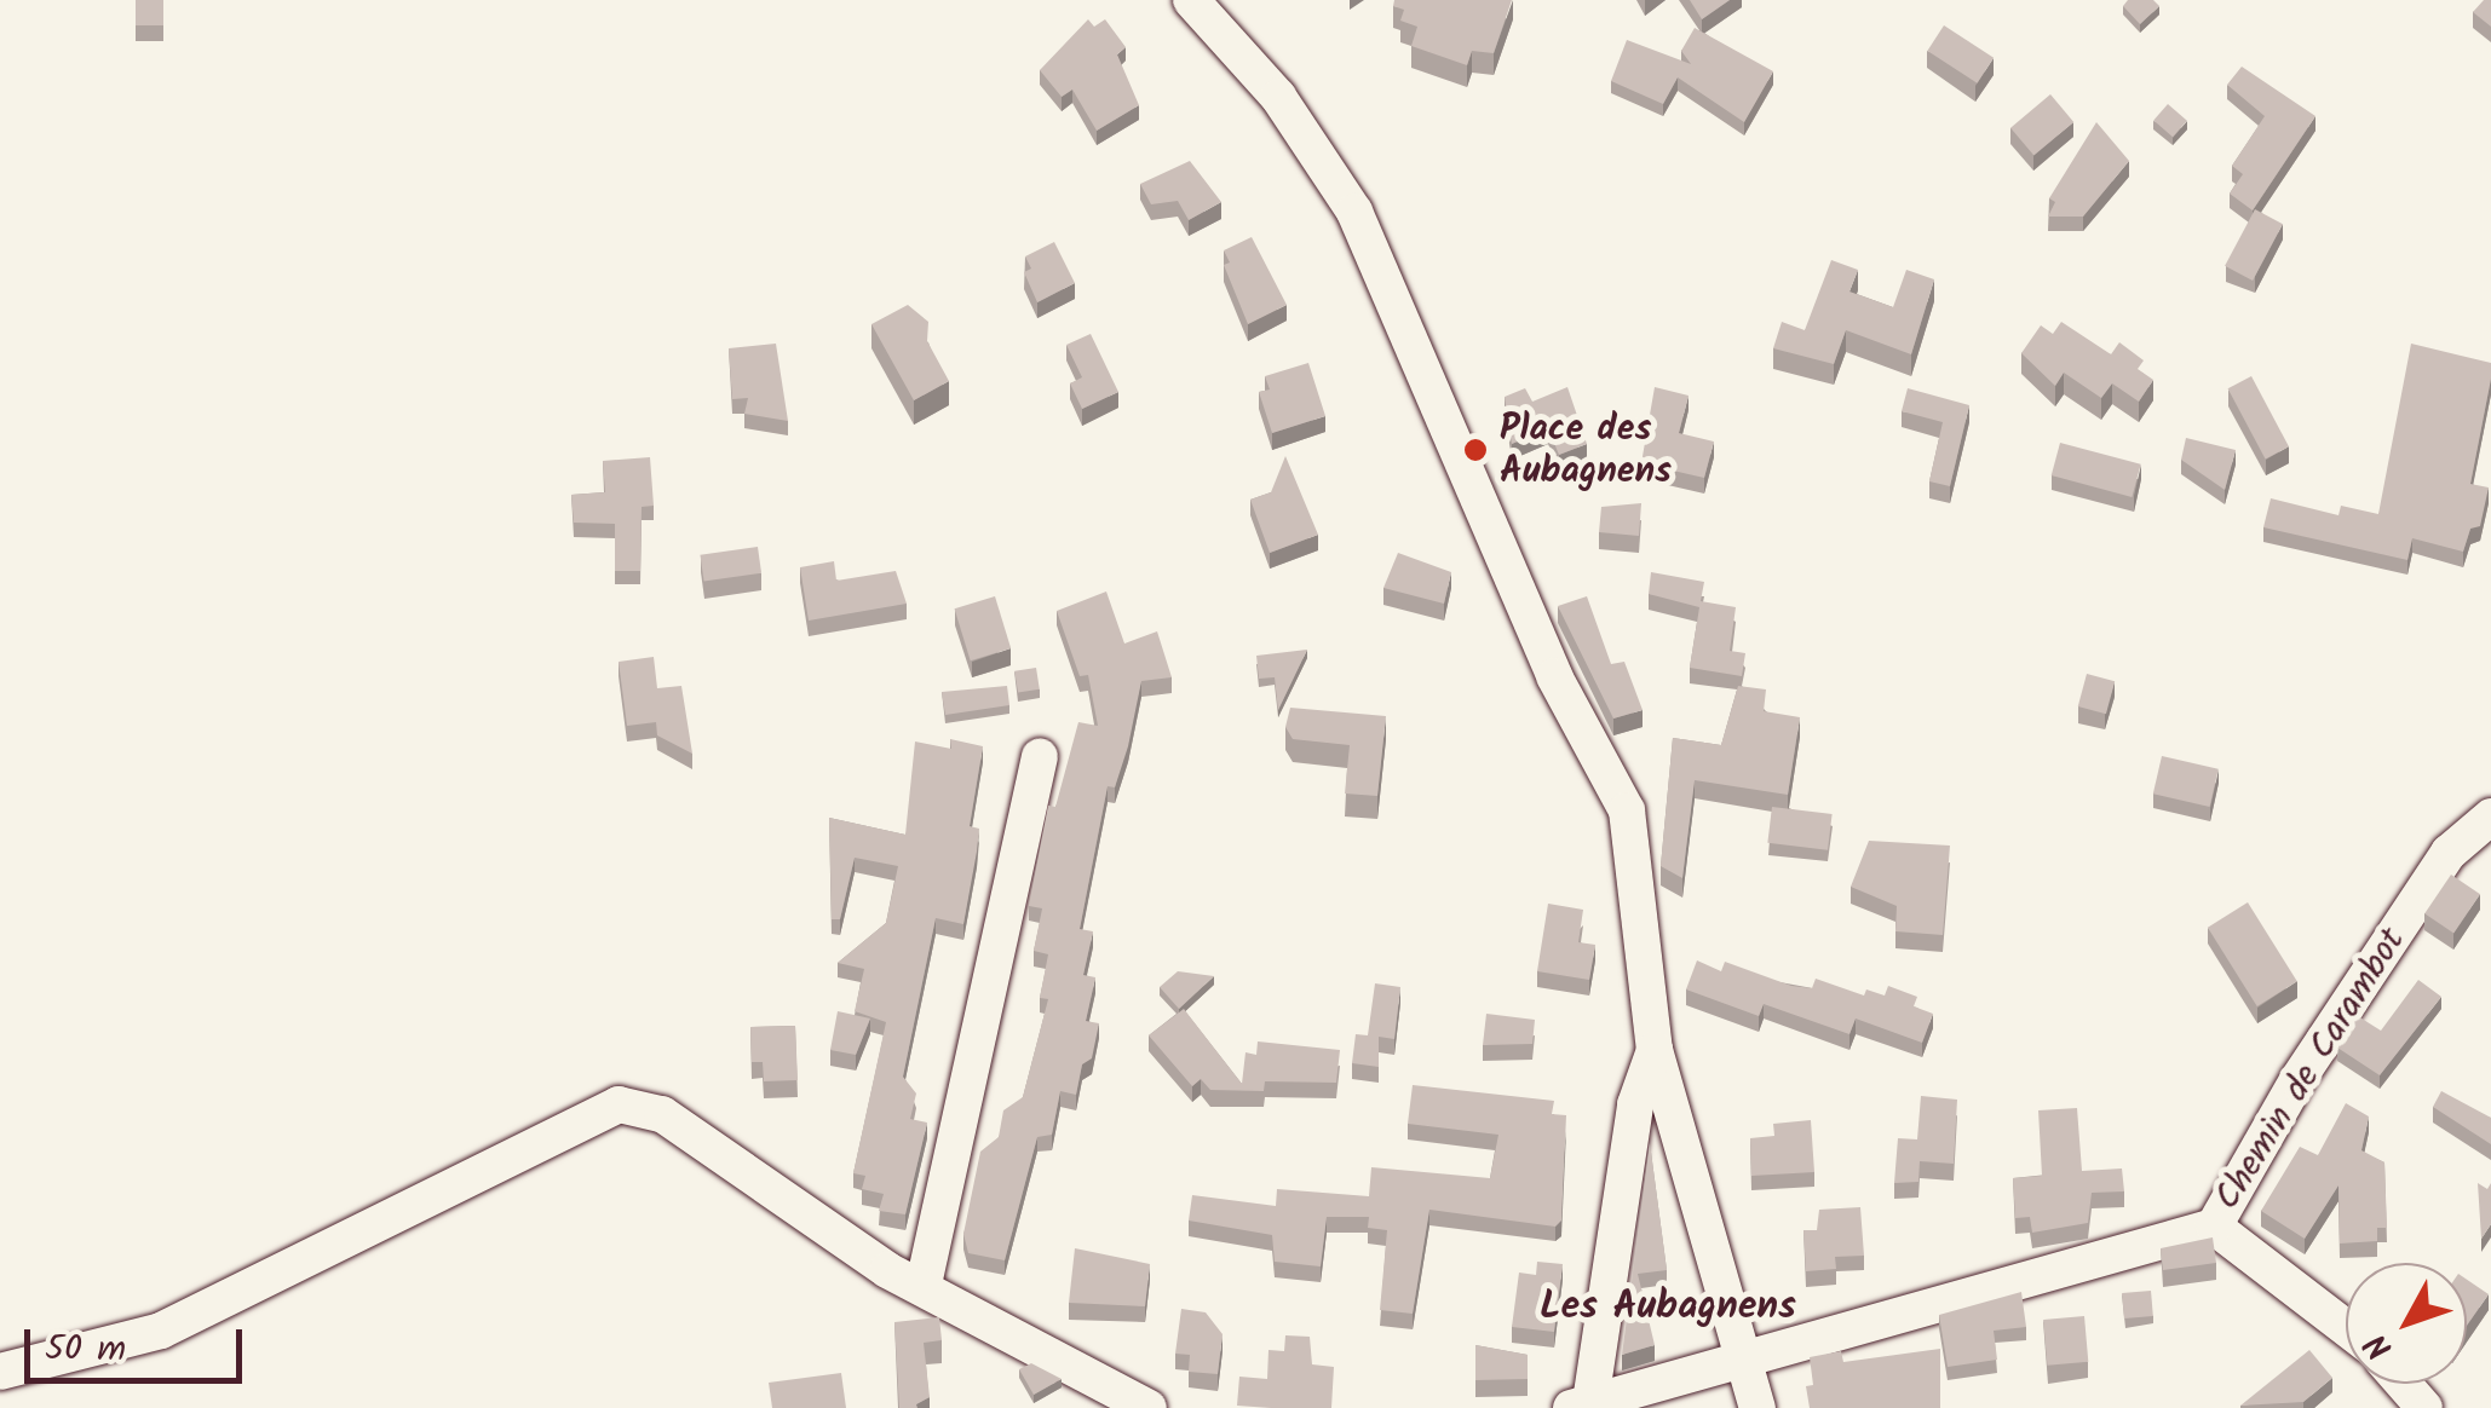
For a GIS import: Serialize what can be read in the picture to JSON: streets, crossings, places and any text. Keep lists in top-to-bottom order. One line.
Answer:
{"streets":{"street":["Chemin de Carambot"]},"districts":["Les Aubagnens"],"places":["Place des Aubagnens"],"scale_bar":"50 m","north":"bottom left"}
